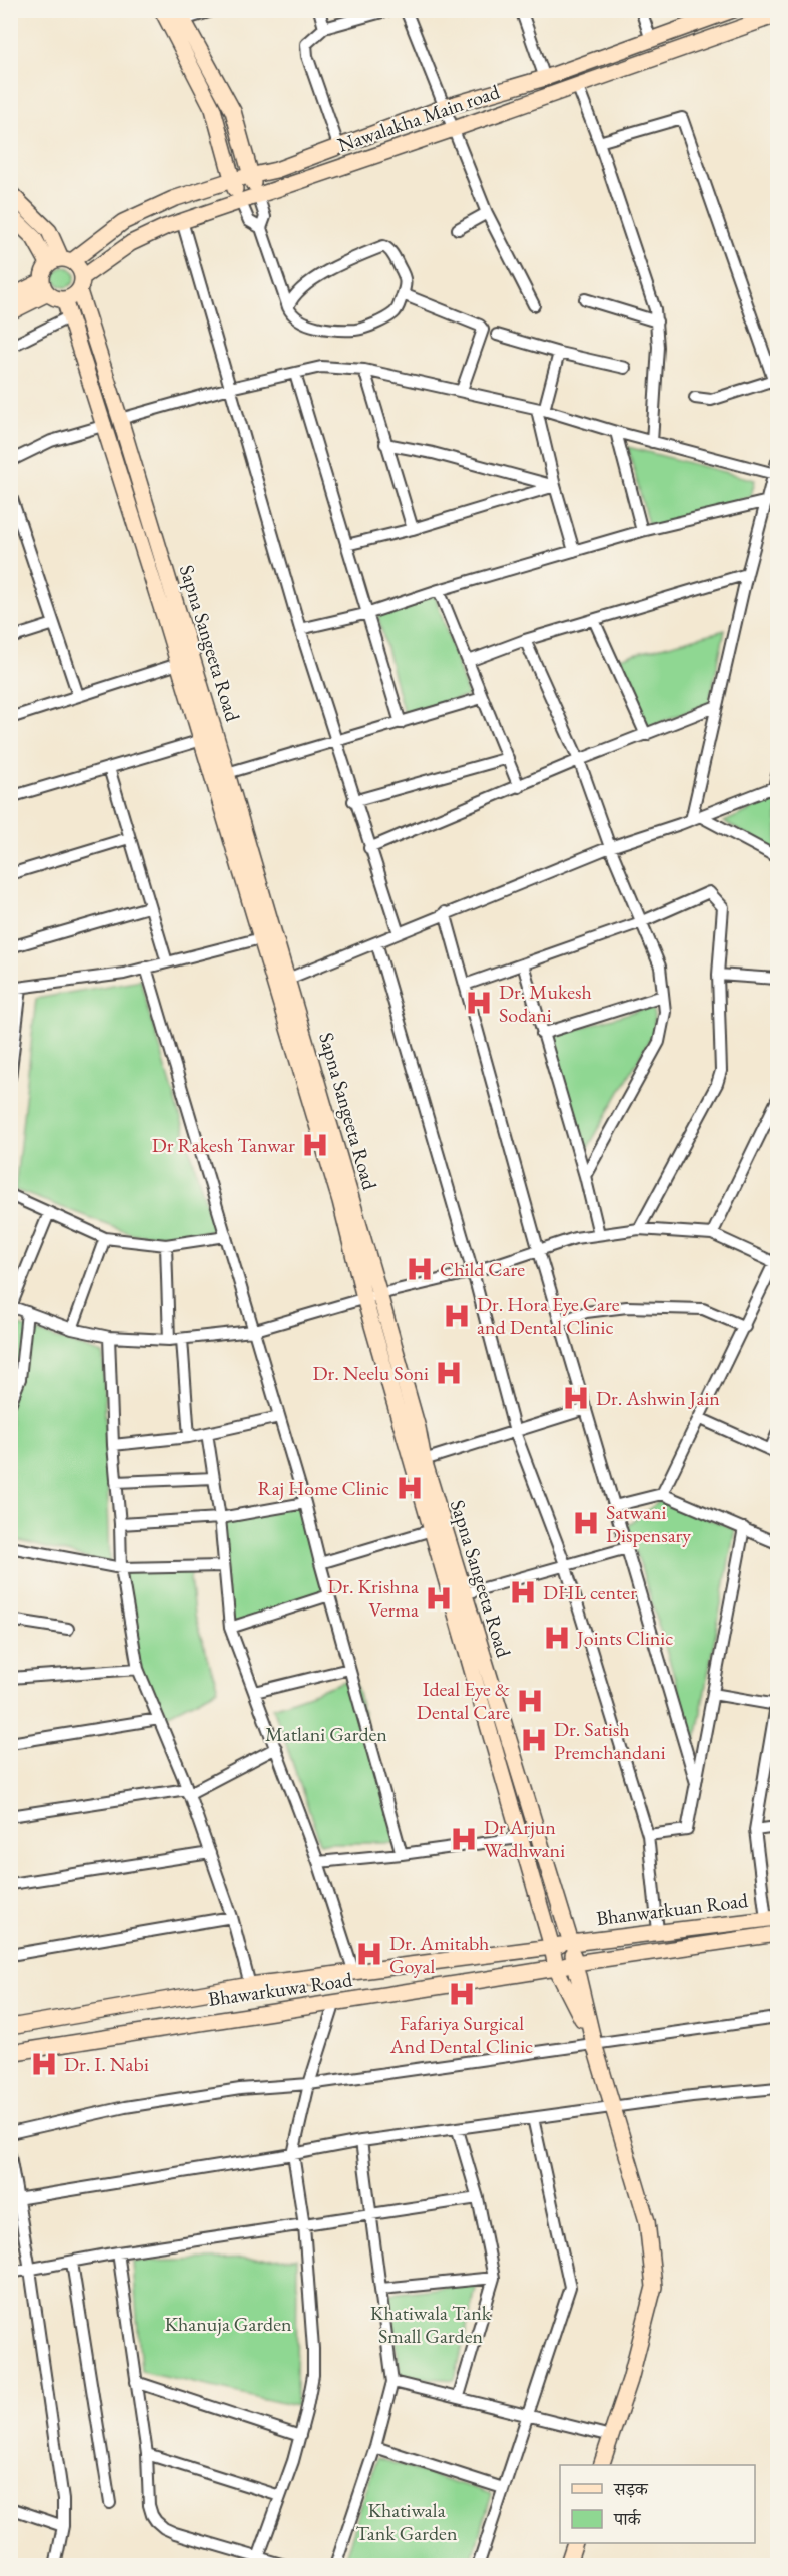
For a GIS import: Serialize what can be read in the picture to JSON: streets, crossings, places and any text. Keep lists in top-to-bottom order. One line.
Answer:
{"streets":{"main road":["Nawalakha Main road","Sapna Sangeeta Road","Bhanwarkuan Road","Bhawarkuwa Road"]},"crossings":[["Nawalakha Main road","Sapna Sangeeta Road"],["Sapna Sangeeta Road","Bhanwarkuan Road"],["Sapna Sangeeta Road","Bhawarkuwa Road"],["Bhanwarkuan Road","Bhawarkuwa Road"]],"parks":["Matlani Garden","Khatiwala Tank Small Garden","Khanuja Garden","Khatiwala Tank Garden"],"places":{"hospital":["Dr. Mukesh Sodani","Dr Rakesh Tanwar","Child Care","Dr. Hora Eye Care and Dental Clinic","Dr. Neelu Soni","Dr. Ashwin Jain","Raj Home Clinic","Satwani Dispensary","DHL center","Dr. Krishna Verma","Joints Clinic","Ideal Eye & Dental Care","Dr. Satish Premchandani","Dr Arjun Wadhwani","Dr. Amitabh Goyal","Fafariya Surgical And Dental Clinic","Dr. I. Nabi"]},"legend":["सड़क","पार्क"]}
